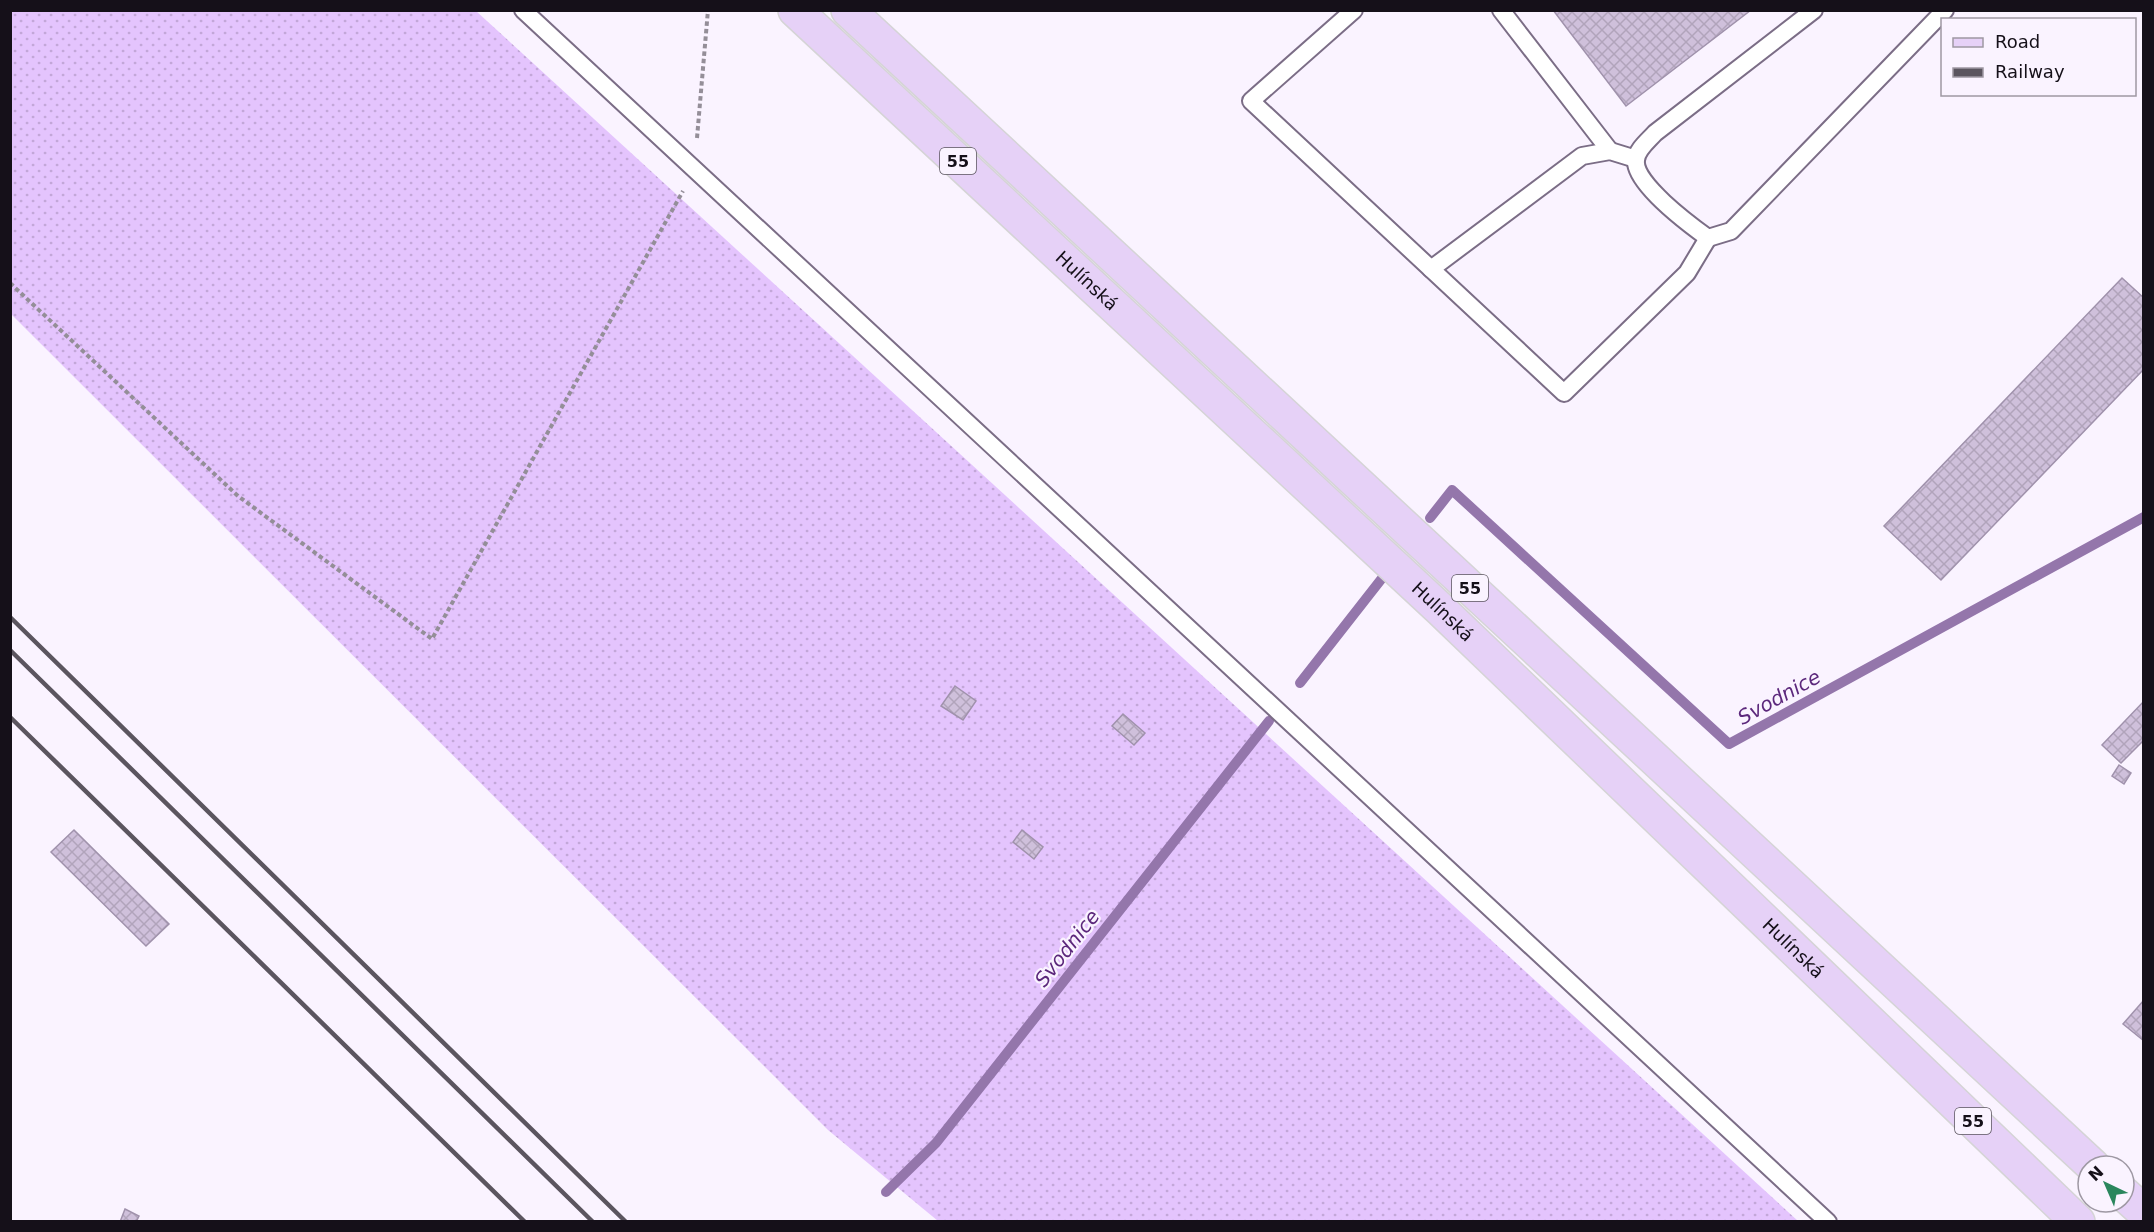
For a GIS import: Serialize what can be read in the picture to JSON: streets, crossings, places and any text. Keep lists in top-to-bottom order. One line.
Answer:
{"streets":{"main road":["55","Hulínská"]},"water":["Svodnice"],"legend":["Road","Railway"],"north":"top left"}
